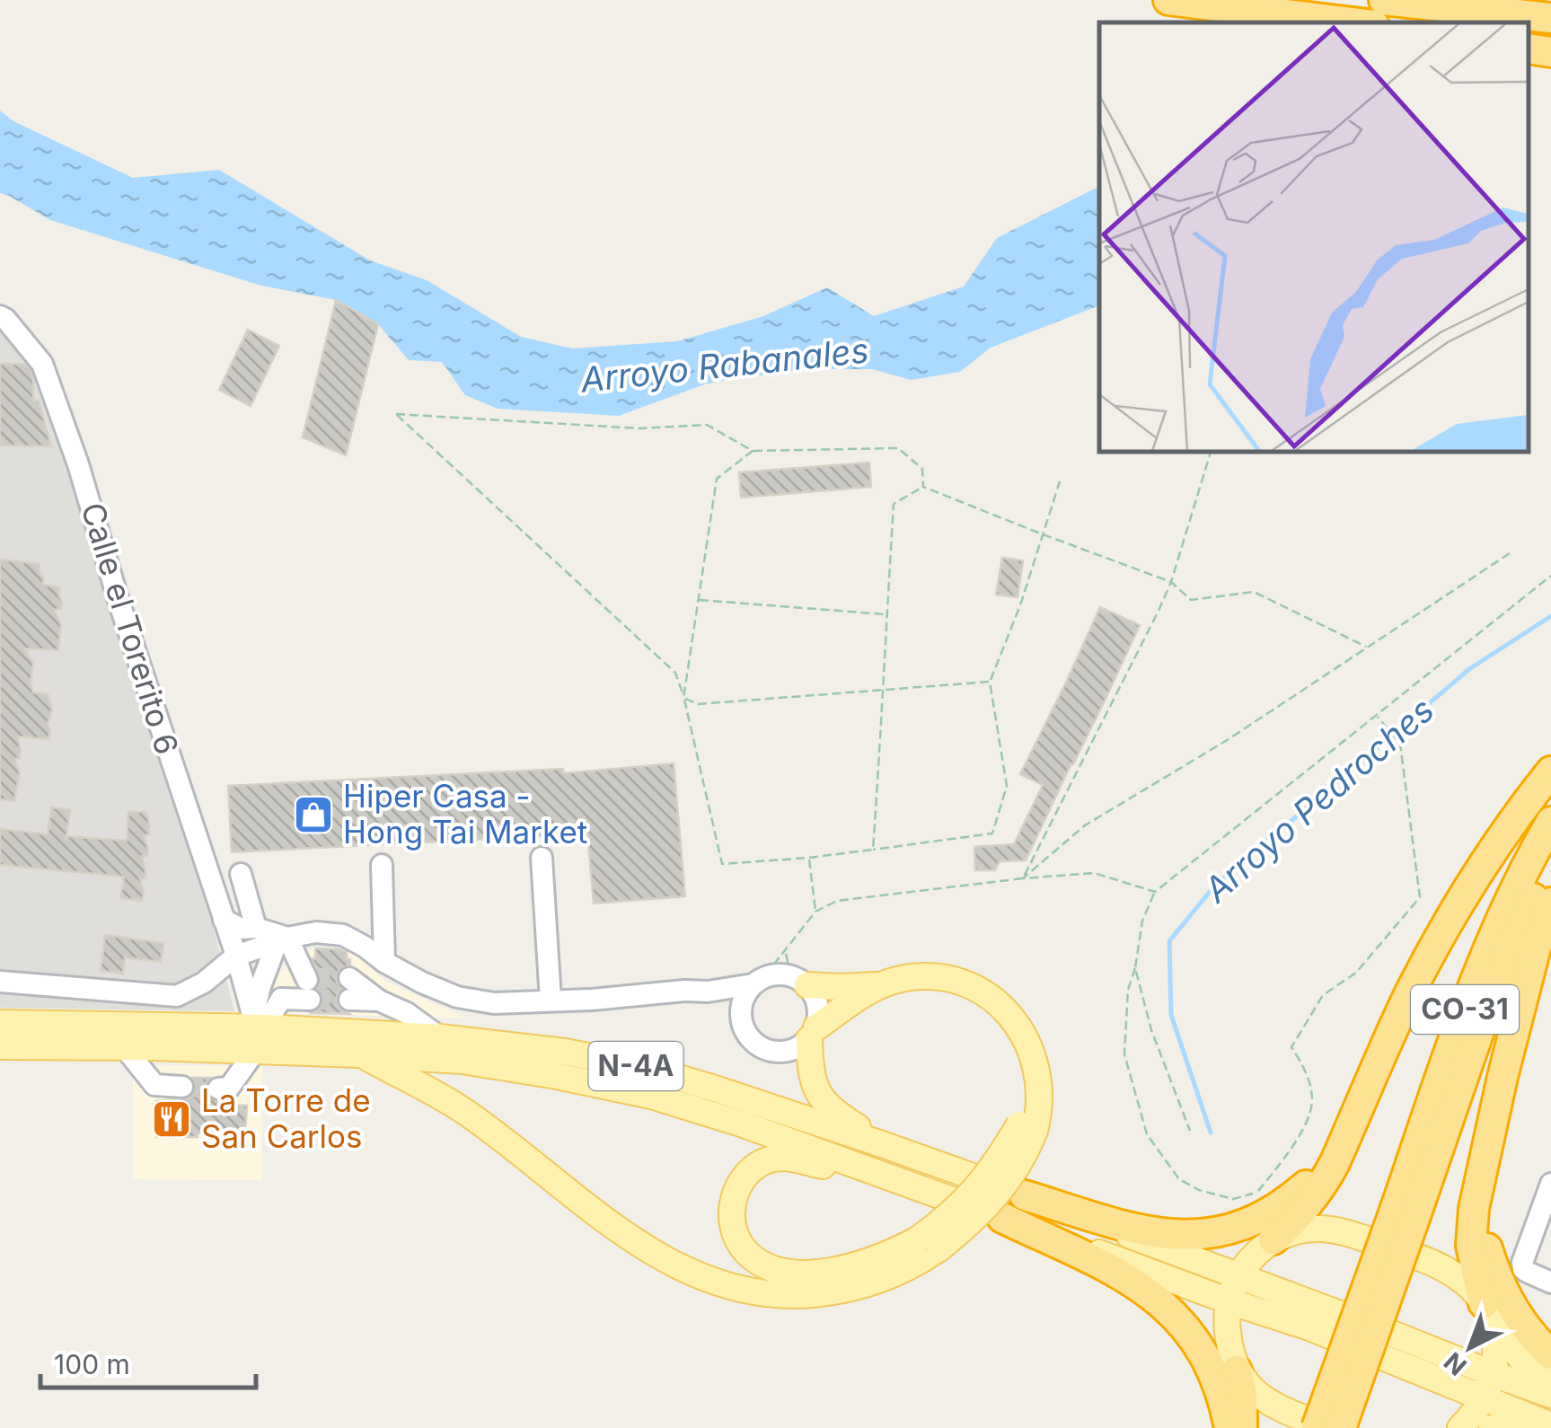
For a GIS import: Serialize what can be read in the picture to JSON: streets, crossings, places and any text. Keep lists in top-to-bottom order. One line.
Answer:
{"streets":{"highway":["CO-31"],"main road":["N-4A"],"street":["Calle el Torerito 6"]},"crossings":[["Calle el Torerito 6","N-4A"]],"water":["Arroyo Rabanales","Arroyo Pedroches"],"places":{"shop":["Hiper Casa - Hong Tai Market"],"restaurant":["La Torre de San Carlos"]},"scale_bar":"100 m","north":"bottom left"}
